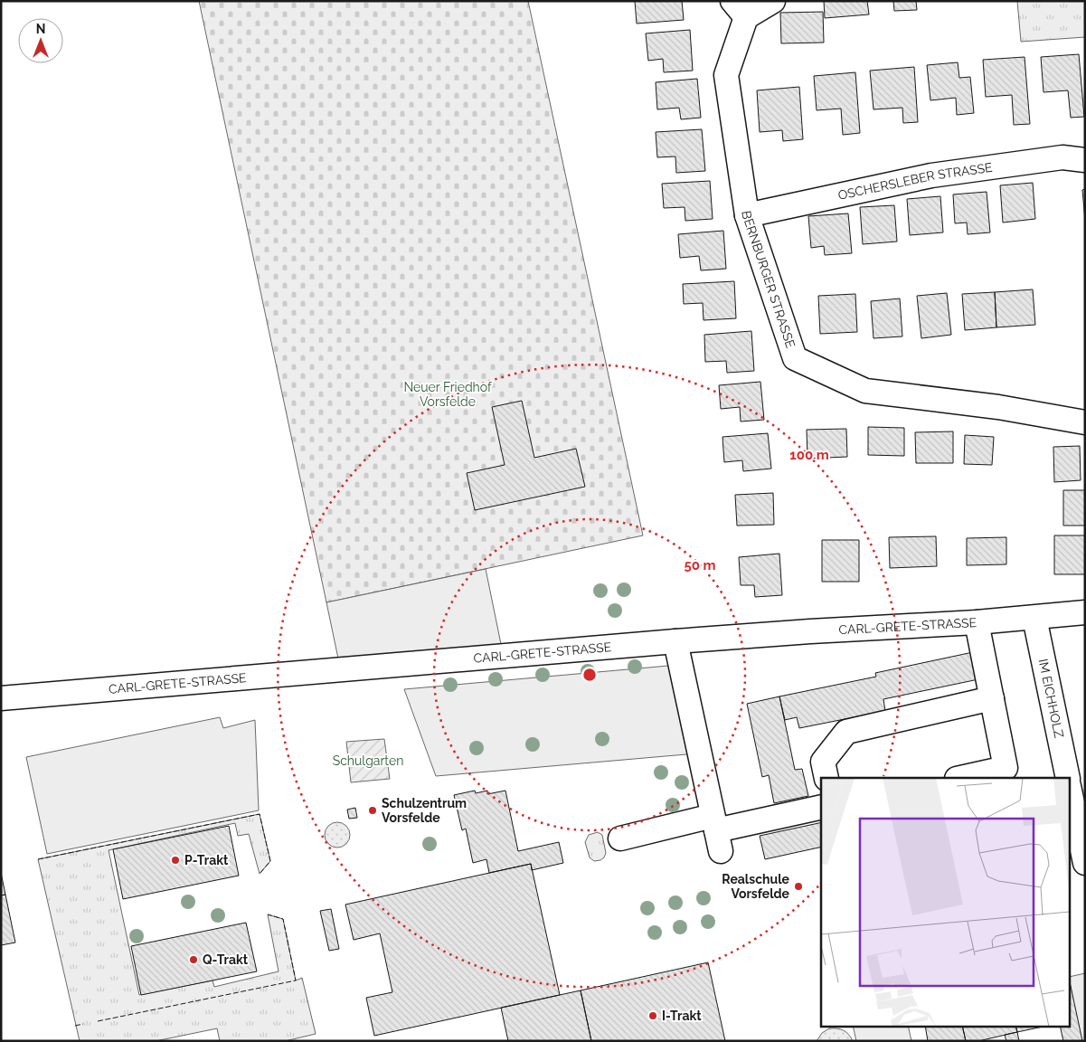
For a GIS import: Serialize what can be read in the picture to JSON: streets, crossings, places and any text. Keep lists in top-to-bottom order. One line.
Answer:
{"streets":{"street":["OSCHERSLEBER STRASSE","BERNBURGER STRASSE","CARL-GRETE-STRASSE","IM EICHHOLZ"]},"crossings":[["OSCHERSLEBER STRASSE","BERNBURGER STRASSE"],["CARL-GRETE-STRASSE","IM EICHHOLZ"]],"parks":["Neuer Friedhof Vorsfelde","Schulgarten"],"places":["Schulzentrum Vorsfelde","P-Trakt","Realschule Vorsfelde","Q-Trakt","I-Trakt"],"north":"top","rings":["100 m","50 m"]}
